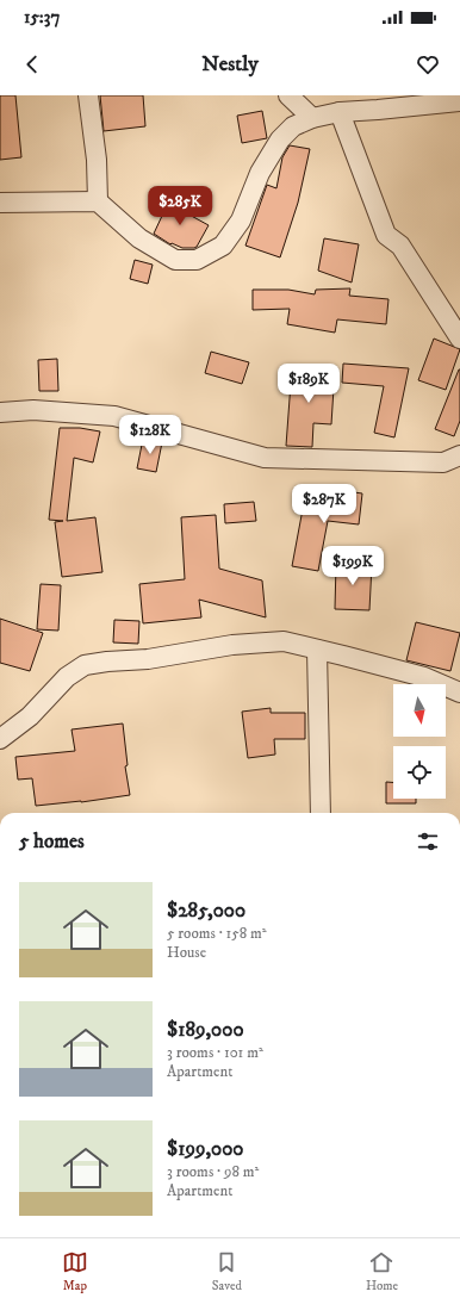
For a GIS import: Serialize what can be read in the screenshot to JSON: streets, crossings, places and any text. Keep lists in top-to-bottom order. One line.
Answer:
{"north":"bottom","page":{"status":"15:37","header":"Nestly","price":["$285K","$189K","$128K","$287K","$199K"],"heading":"5 homes","list":[{"name":"$285,000","note":"5 rooms · 158 m² · House"},{"name":"$189,000","note":"3 rooms · 101 m² · Apartment"},{"name":"$199,000","note":"3 rooms · 98 m² · Apartment"}],"tabs":["Map","Saved","Home"]}}
